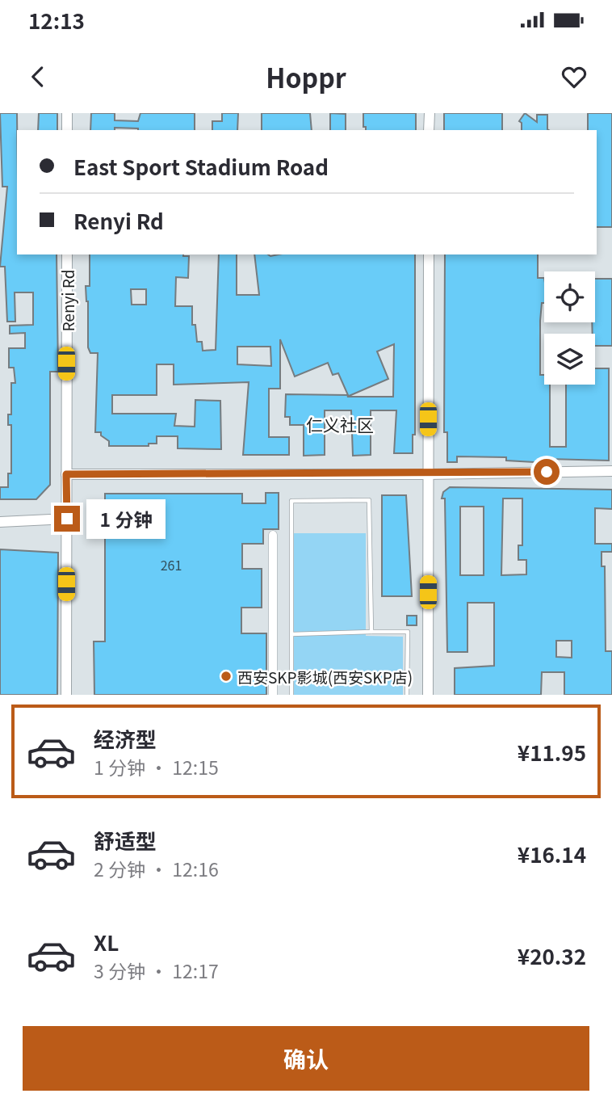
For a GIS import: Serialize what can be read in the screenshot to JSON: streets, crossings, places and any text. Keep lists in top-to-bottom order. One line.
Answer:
{"streets":{"street":["Renyi Rd"]},"districts":["仁义社区"],"places":["西安SKP影城(西安SKP店)"],"house_numbers":["261"],"page":{"status":"12:13","header":"Hoppr","banner":["East Sport Stadium Road","Renyi Rd"],"bubble":"1 分钟","list":[{"name":"经济型","note":"1 分钟 · 12:15","value":"¥11.95"},{"name":"舒适型","note":"2 分钟 · 12:16","value":"¥16.14"},{"name":"XL","note":"3 分钟 · 12:17","value":"¥20.32"}],"buttons":"确认"}}
